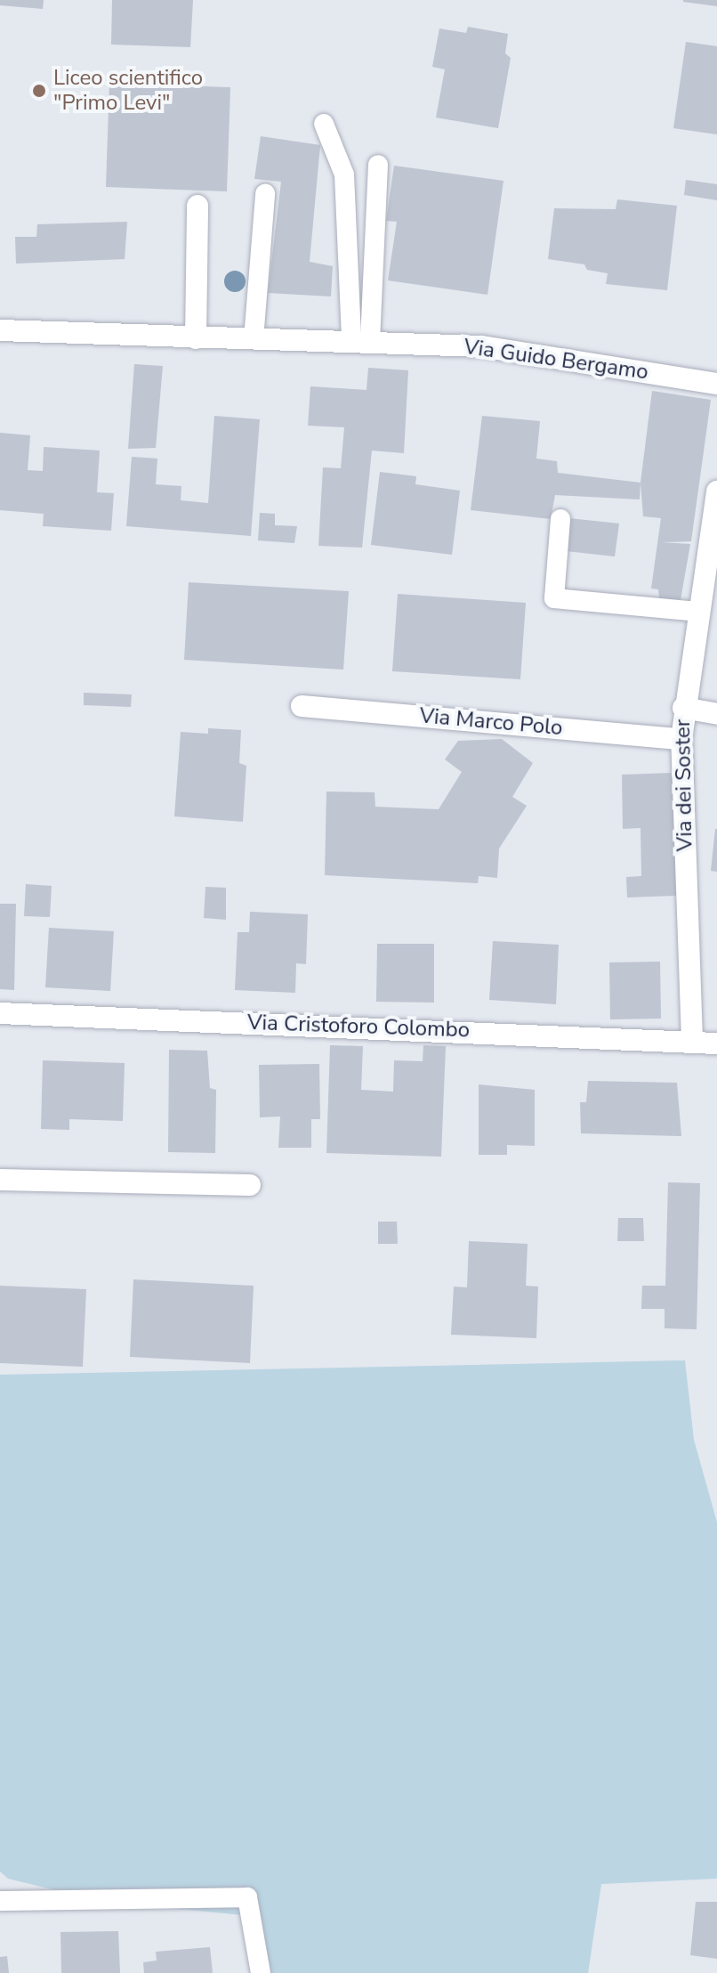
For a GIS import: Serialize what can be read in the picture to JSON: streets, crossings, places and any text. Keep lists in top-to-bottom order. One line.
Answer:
{"streets":{"street":["Via Guido Bergamo","Via Marco Polo","Via dei Soster","Via Cristoforo Colombo"]},"crossings":[["Via Marco Polo","Via dei Soster"],["Via dei Soster","Via Cristoforo Colombo"]],"places":["Liceo scientifico \"Primo Levi\""]}
